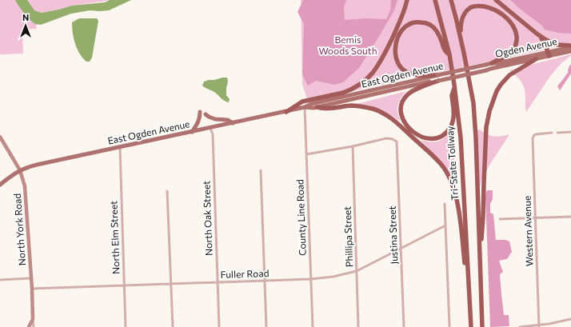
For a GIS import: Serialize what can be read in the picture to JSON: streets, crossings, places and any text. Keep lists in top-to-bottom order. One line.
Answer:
{"streets":{"highway":["Tri-State Tollway"],"main road":["Ogden Avenue","East Ogden Avenue","North York Road"],"street":["County Line Road","North Oak Street","Western Avenue","Justina Street","Phillipa Street","North Elm Street","Fuller Road"]},"crossings":[["Ogden Avenue","East Ogden Avenue"],["East Ogden Avenue","County Line Road"],["East Ogden Avenue","North Oak Street"],["East Ogden Avenue","North York Road"],["East Ogden Avenue","North Elm Street"],["County Line Road","Fuller Road"],["North Oak Street","Fuller Road"],["North York Road","Fuller Road"],["Justina Street","Phillipa Street"],["Justina Street","Fuller Road"],["Phillipa Street","Fuller Road"],["North Elm Street","Fuller Road"]],"parks":["Bemis Woods South"],"north":"top"}
